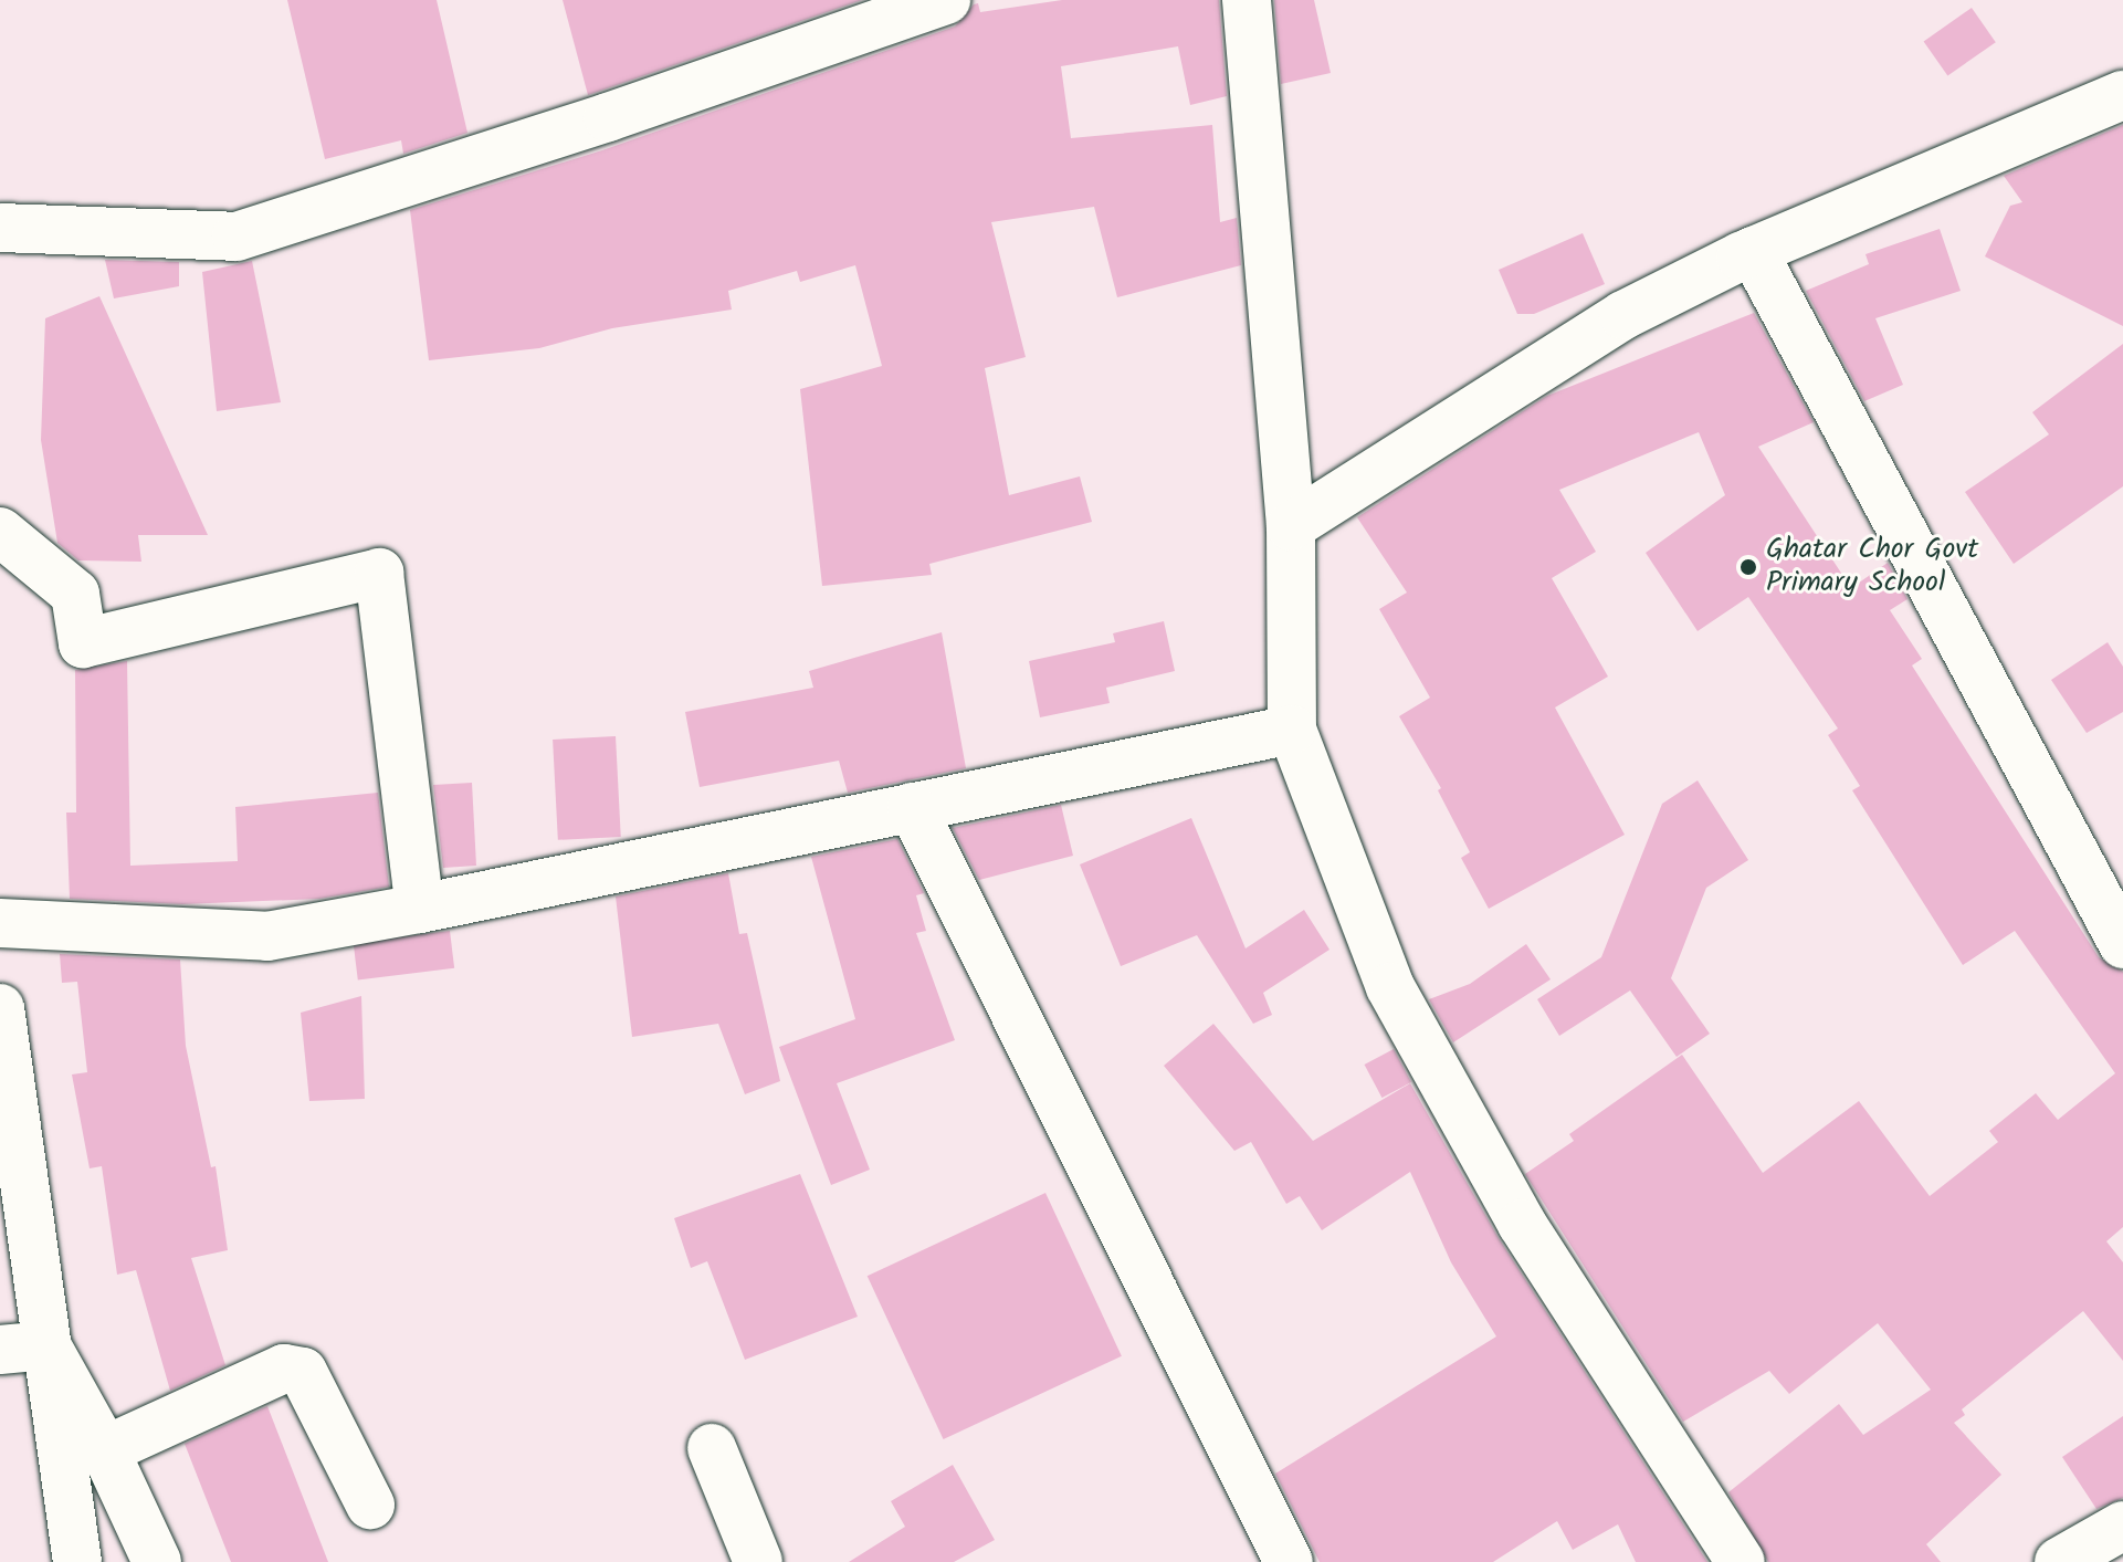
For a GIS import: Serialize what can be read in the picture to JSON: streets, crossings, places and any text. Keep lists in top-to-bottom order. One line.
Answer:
{"places":["Ghatar Chor Govt Primary School"]}
